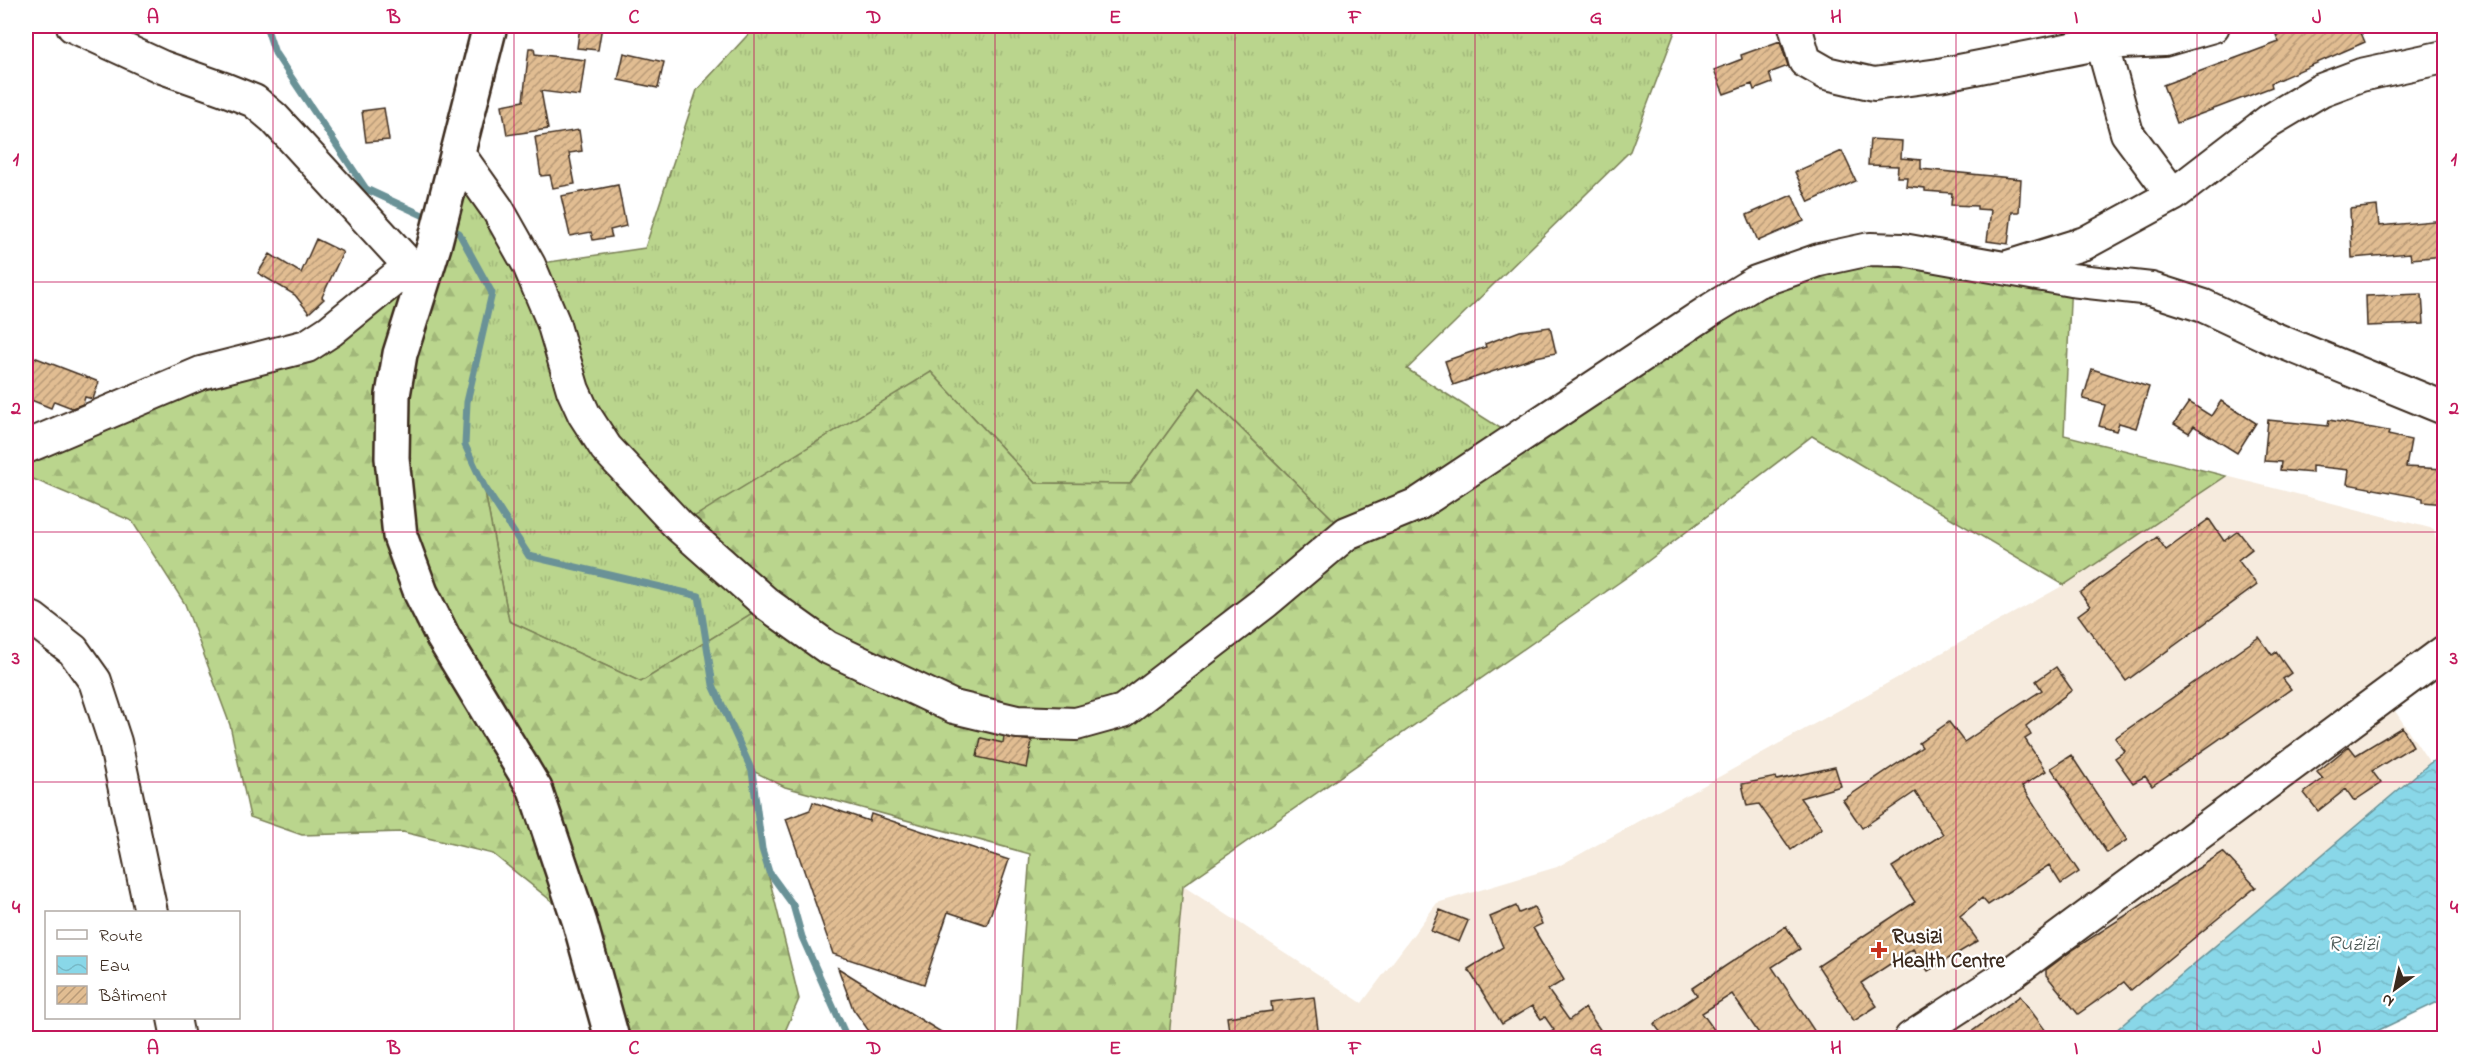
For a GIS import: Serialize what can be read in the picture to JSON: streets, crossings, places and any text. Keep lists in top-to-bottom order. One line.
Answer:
{"water":["Ruzizi"],"places":{"health":["Rusizi Health Centre"]},"legend":["Route","Eau","Bâtiment"],"north":"bottom left","grid":{"columns":["A","B","C","D","E","F","G","H","I","J"],"rows":["1","2","3","4"]}}
